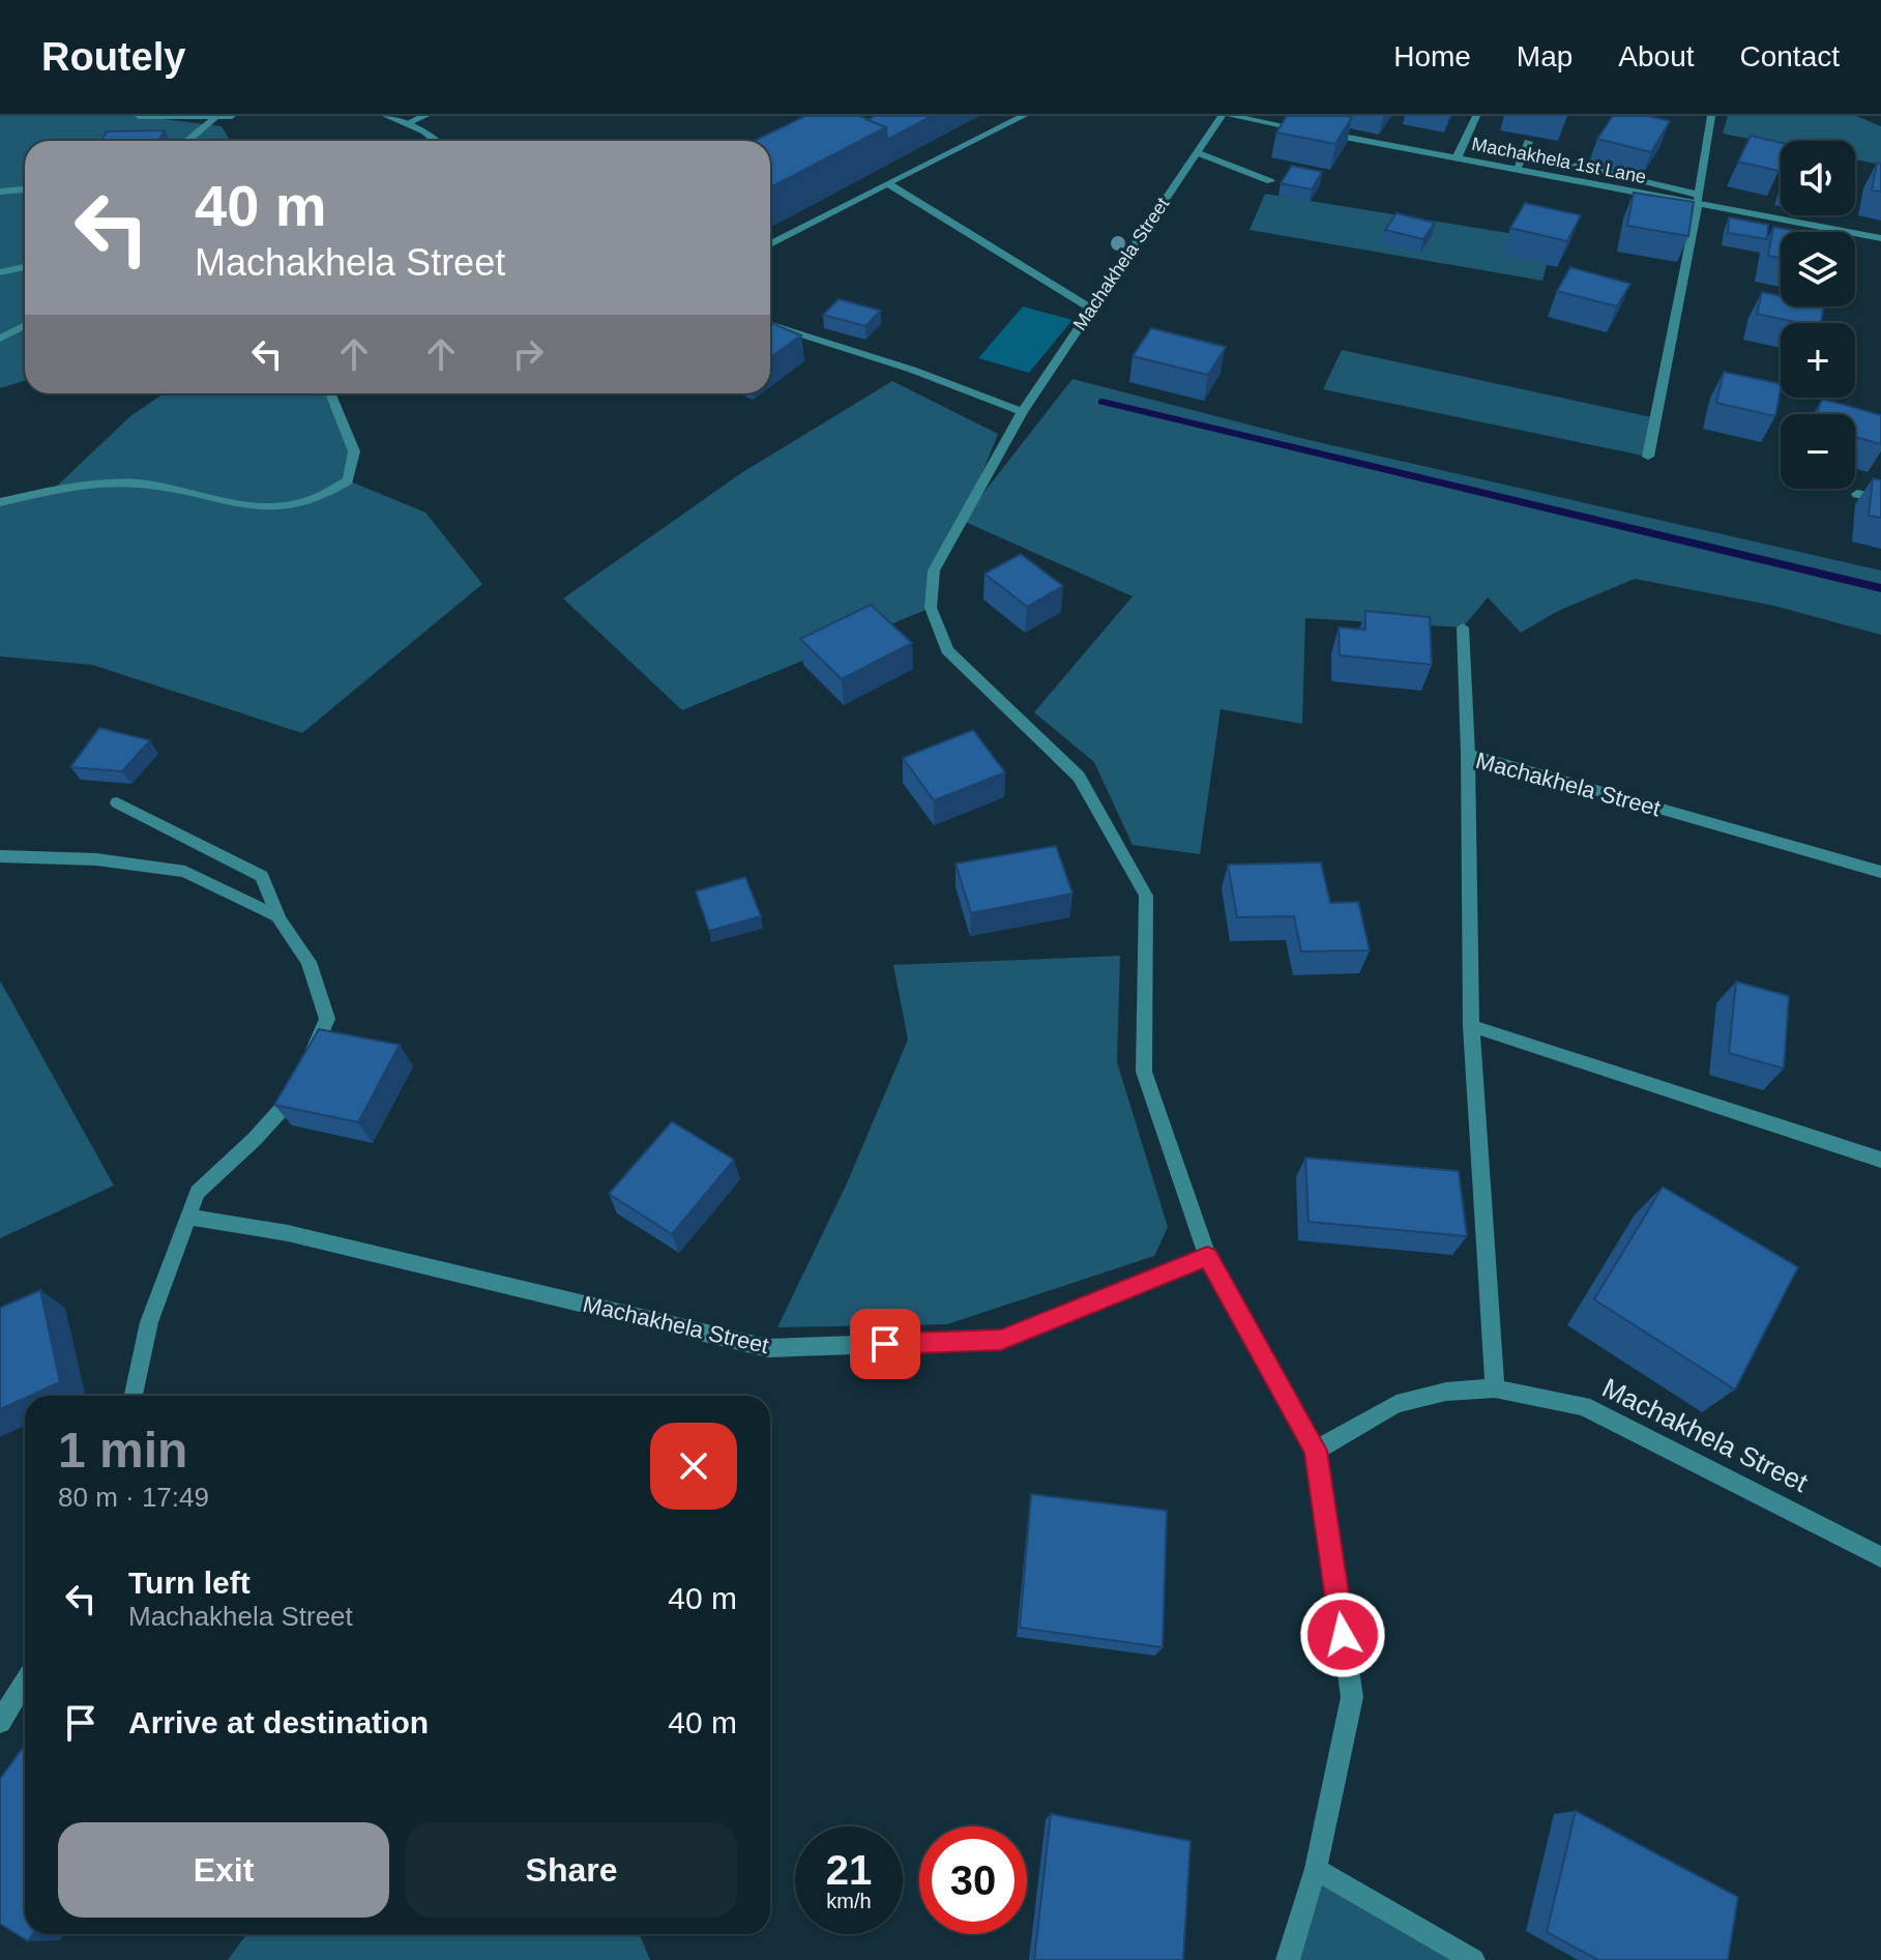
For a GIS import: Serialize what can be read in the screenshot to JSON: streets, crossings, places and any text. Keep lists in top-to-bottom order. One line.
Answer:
{"streets":{"street":["Machakhela 1st Lane","Machakhela Street"]},"page":{"header":"Routely","nav":["Home","Map","About","Contact"],"map_buttons":["+","−"],"turn":["40 m","Machakhela Street"],"heading":["1 min","80 m · 17:49"],"list":[{"name":"Turn left","note":"Machakhela Street","value":"40 m"},{"name":"Arrive at destination","value":"40 m"}],"buttons":["Exit","Share"],"speed":"21 km/h","limit":"30"}}
